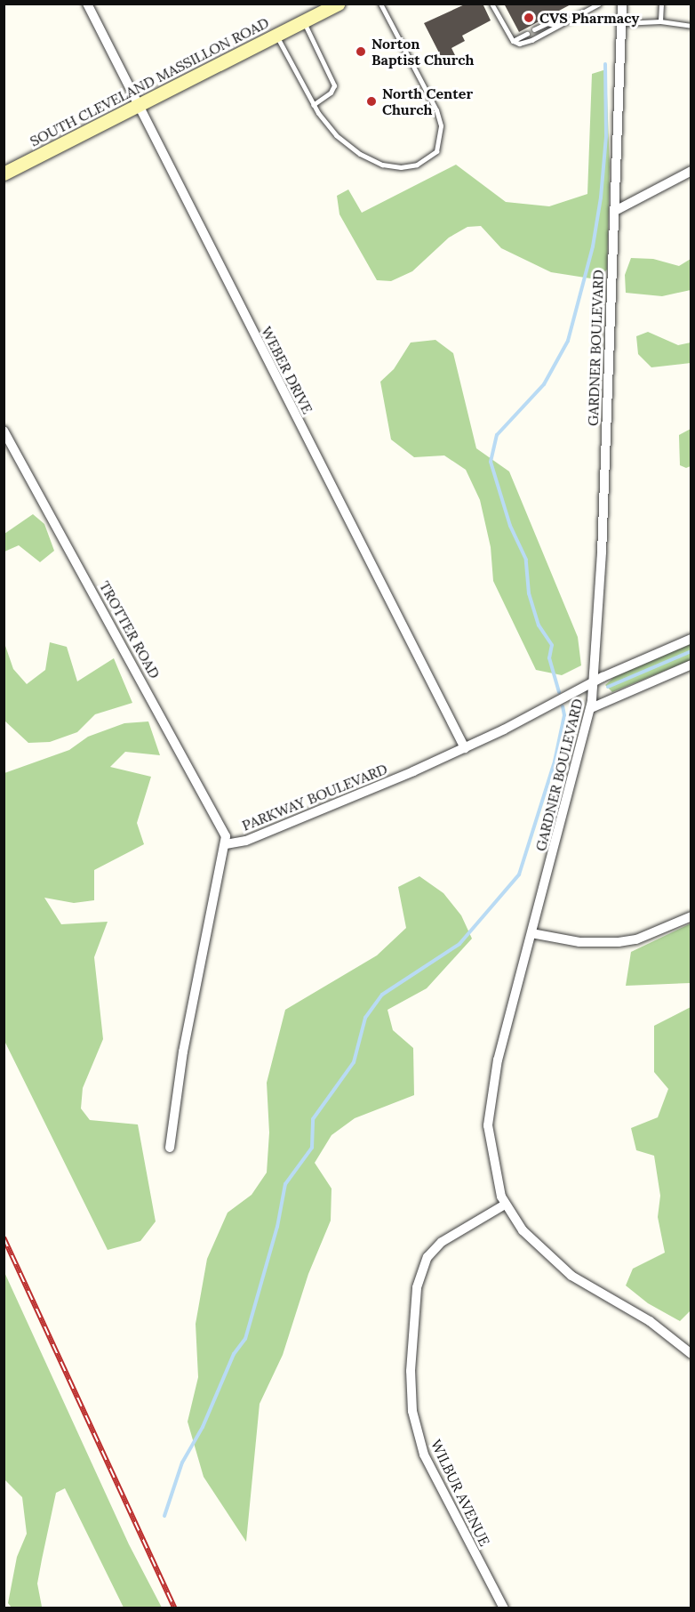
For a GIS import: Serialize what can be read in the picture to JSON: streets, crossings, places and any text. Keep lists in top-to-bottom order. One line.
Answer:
{"streets":{"main road":["SOUTH CLEVELAND MASSILLON ROAD"],"street":["GARDNER BOULEVARD","WEBER DRIVE","TROTTER ROAD","PARKWAY BOULEVARD","WILBUR AVENUE"]},"crossings":[["SOUTH CLEVELAND MASSILLON ROAD","WEBER DRIVE"],["GARDNER BOULEVARD","PARKWAY BOULEVARD"],["GARDNER BOULEVARD","WILBUR AVENUE"],["WEBER DRIVE","PARKWAY BOULEVARD"],["TROTTER ROAD","PARKWAY BOULEVARD"]],"places":["CVS Pharmacy","Norton Baptist Church","North Center Church"]}
